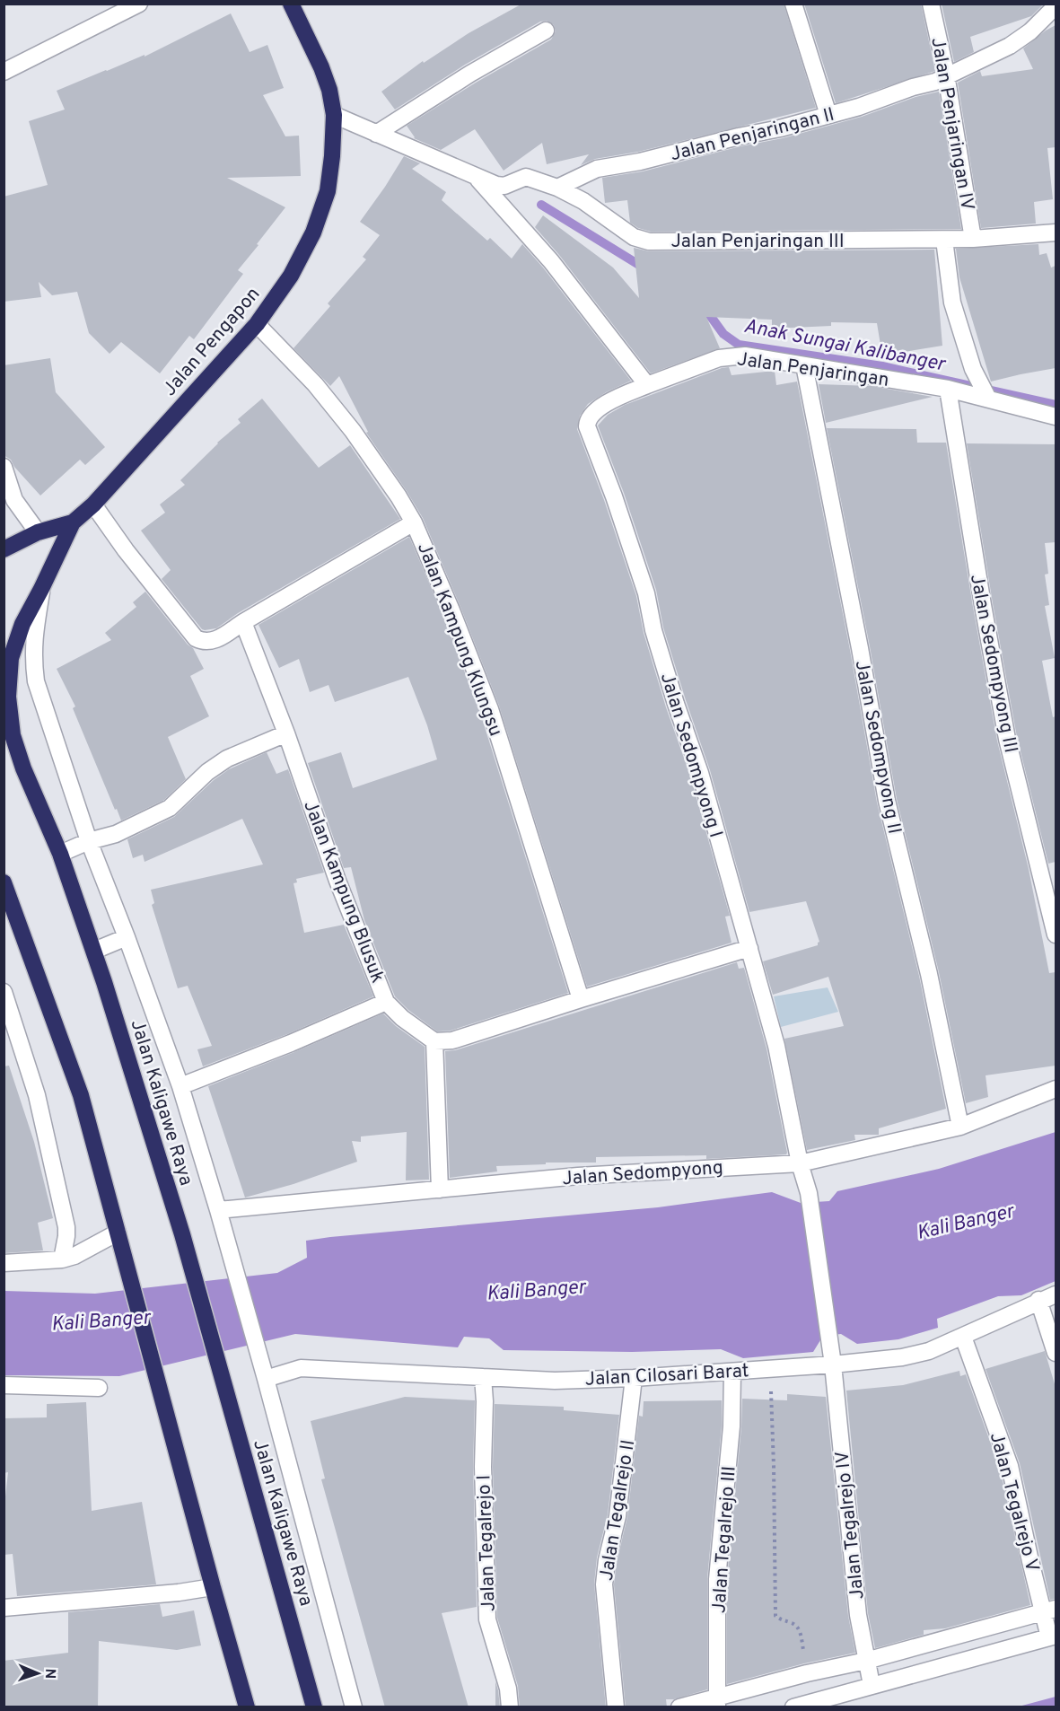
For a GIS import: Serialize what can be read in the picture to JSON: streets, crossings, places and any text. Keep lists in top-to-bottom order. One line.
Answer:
{"streets":{"highway":["Jalan Pengapon","Jalan Kaligawe Raya"],"street":["Jalan Penjaringan IV","Jalan Penjaringan II","Jalan Penjaringan III","Jalan Penjaringan","Jalan Kampung Klungsu","Jalan Sedompyong III","Jalan Sedompyong II","Jalan Sedompyong I","Jalan Kampung Blusuk","Jalan Sedompyong","Jalan Cilosari Barat","Jalan Tegalrejo V","Jalan Tegalrejo II","Jalan Tegalrejo IV","Jalan Tegalrejo III","Jalan Tegalrejo I"]},"crossings":[["Jalan Penjaringan IV","Jalan Penjaringan II"],["Jalan Penjaringan IV","Jalan Penjaringan III"],["Jalan Penjaringan II","Jalan Penjaringan III"],["Jalan Penjaringan III","Jalan Pengapon"],["Jalan Pengapon","Jalan Kampung Klungsu"],["Jalan Pengapon","Jalan Kaligawe Raya"],["Jalan Penjaringan","Jalan Sedompyong III"],["Jalan Penjaringan","Jalan Sedompyong II"],["Jalan Penjaringan","Jalan Sedompyong I"],["Jalan Sedompyong II","Jalan Sedompyong"],["Jalan Sedompyong I","Jalan Sedompyong"],["Jalan Sedompyong I","Jalan Tegalrejo IV"],["Jalan Cilosari Barat","Jalan Tegalrejo V"],["Jalan Cilosari Barat","Jalan Tegalrejo II"],["Jalan Cilosari Barat","Jalan Tegalrejo IV"],["Jalan Cilosari Barat","Jalan Tegalrejo III"],["Jalan Cilosari Barat","Jalan Tegalrejo I"]],"water":["Anak Sungai Kalibanger","Kali Banger"],"north":"right"}
